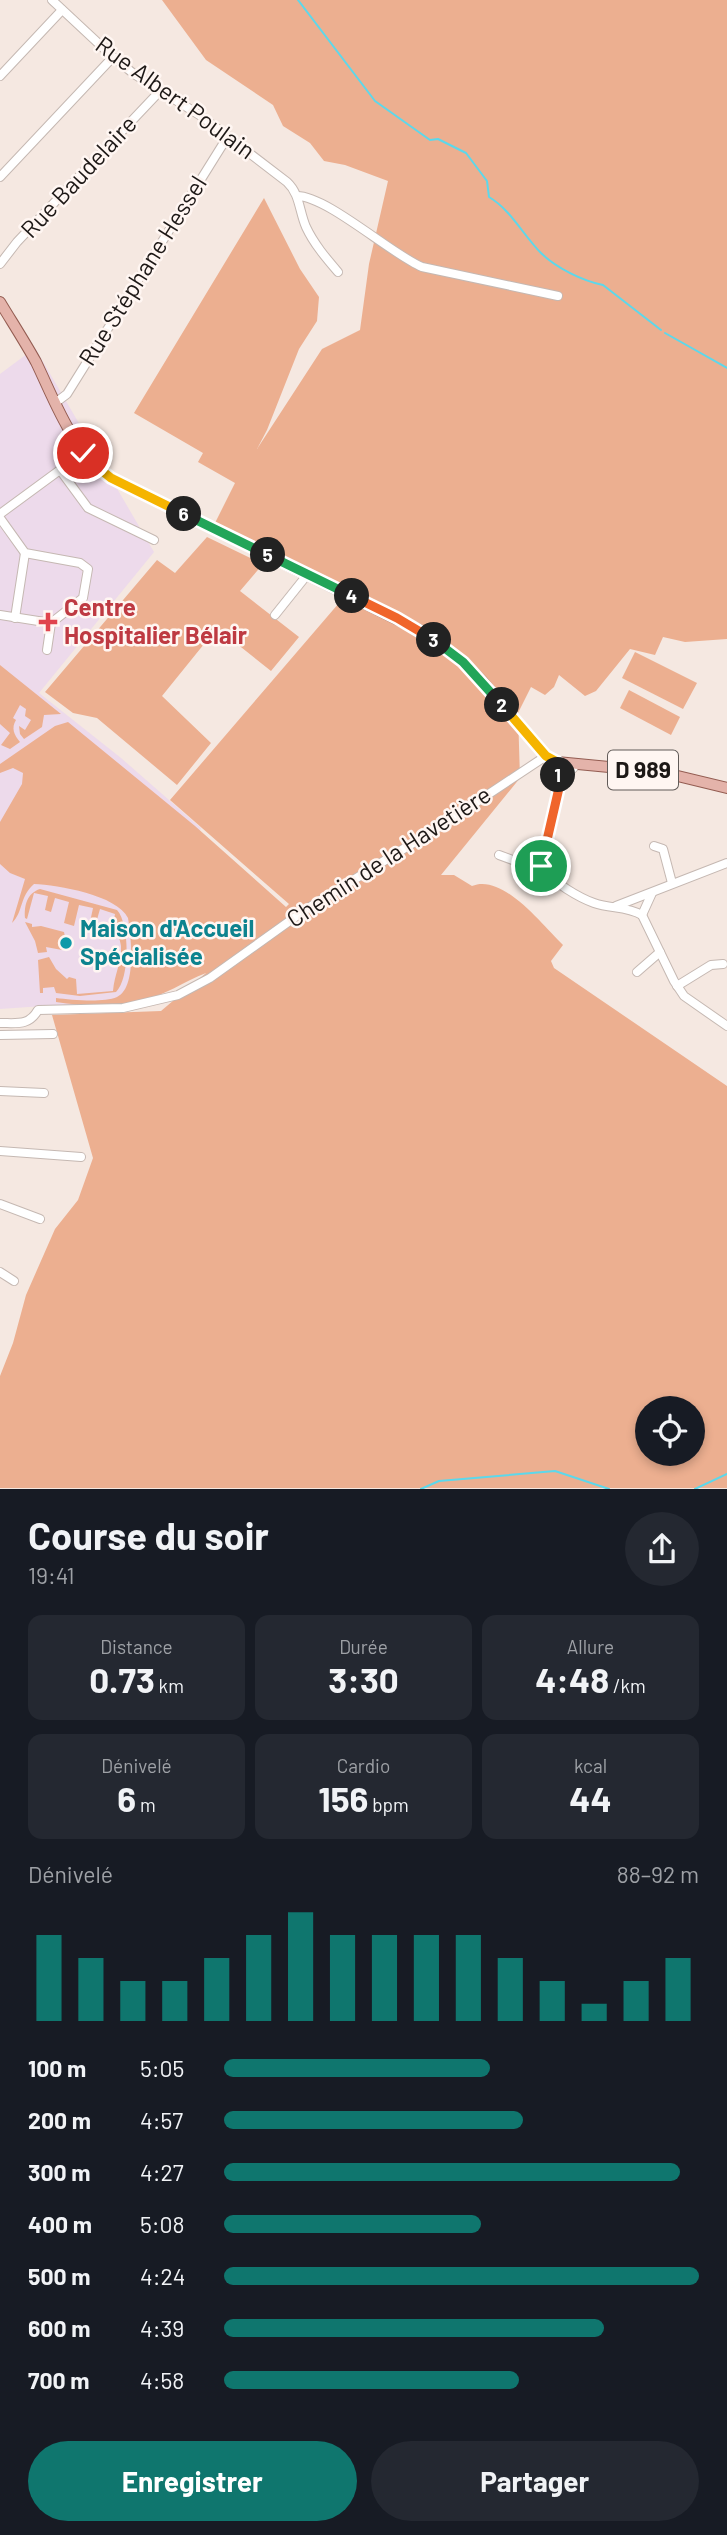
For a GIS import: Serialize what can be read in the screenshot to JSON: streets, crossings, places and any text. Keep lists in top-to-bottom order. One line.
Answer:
{"streets":{"main road":["D 989"],"street":["Rue Albert Poulain","Rue Baudelaire","Rue Stéphane Hessel","Chemin de la Havetière"]},"crossings":[["Rue Albert Poulain","Rue Baudelaire"],["Rue Albert Poulain","Rue Stéphane Hessel"],["Rue Stéphane Hessel","D 989"],["D 989","Chemin de la Havetière"]],"places":{"health":["Centre Hospitalier Bélair"],"other":["Maison d'Accueil Spécialisée"]},"page":{"pins":["6","5","4","3","2","1"],"heading":["Course du soir","19:41"],"stats":[["Distance","0.73 km"],["Durée","3:30"],["Allure","4:48 /km"],["Dénivelé","6 m"],["Cardio","156 bpm"],["kcal","44"]],"chart":["Dénivelé","88–92 m"],"list":[{"name":"100 m","note":"5:05"},{"name":"200 m","note":"4:57"},{"name":"300 m","note":"4:27"},{"name":"400 m","note":"5:08"},{"name":"500 m","note":"4:24"},{"name":"600 m","note":"4:39"},{"name":"700 m","note":"4:58"}],"buttons":["Enregistrer","Partager"]}}
